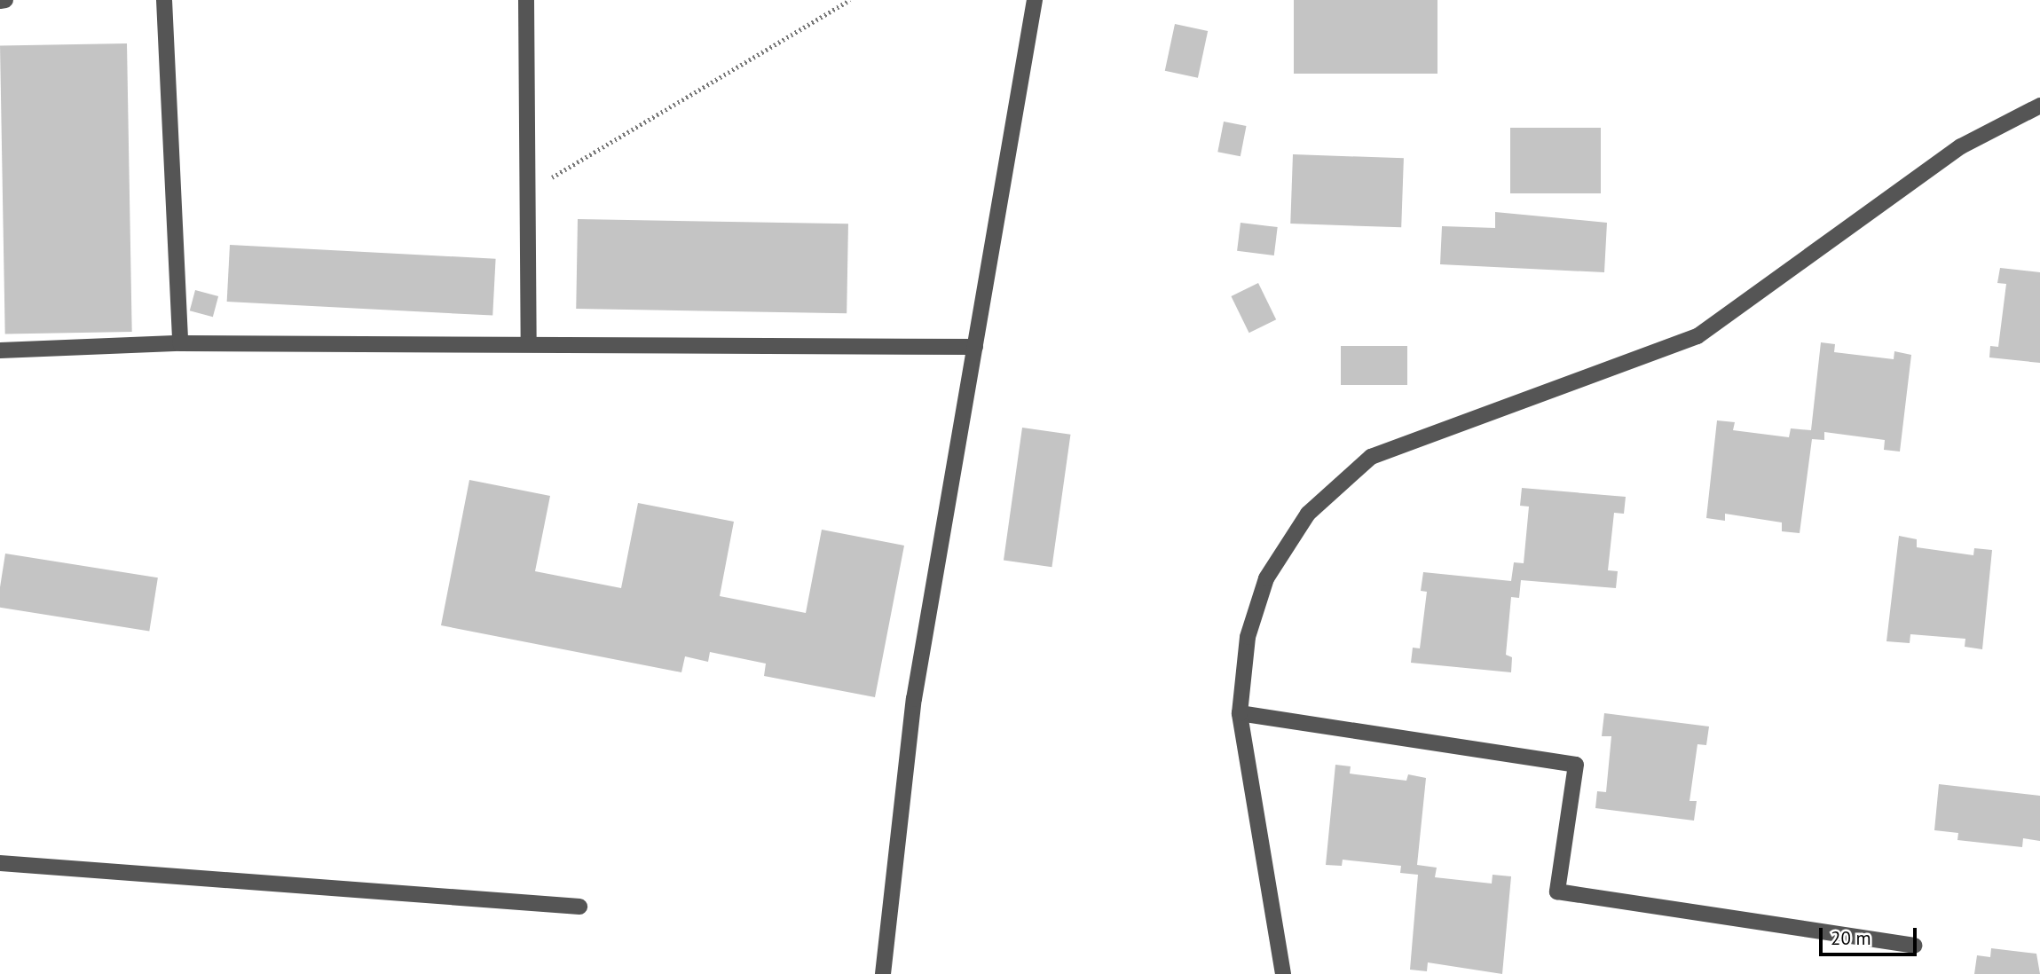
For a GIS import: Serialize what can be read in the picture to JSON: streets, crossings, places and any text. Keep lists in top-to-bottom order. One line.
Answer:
{"scale_bar":"20 m"}
